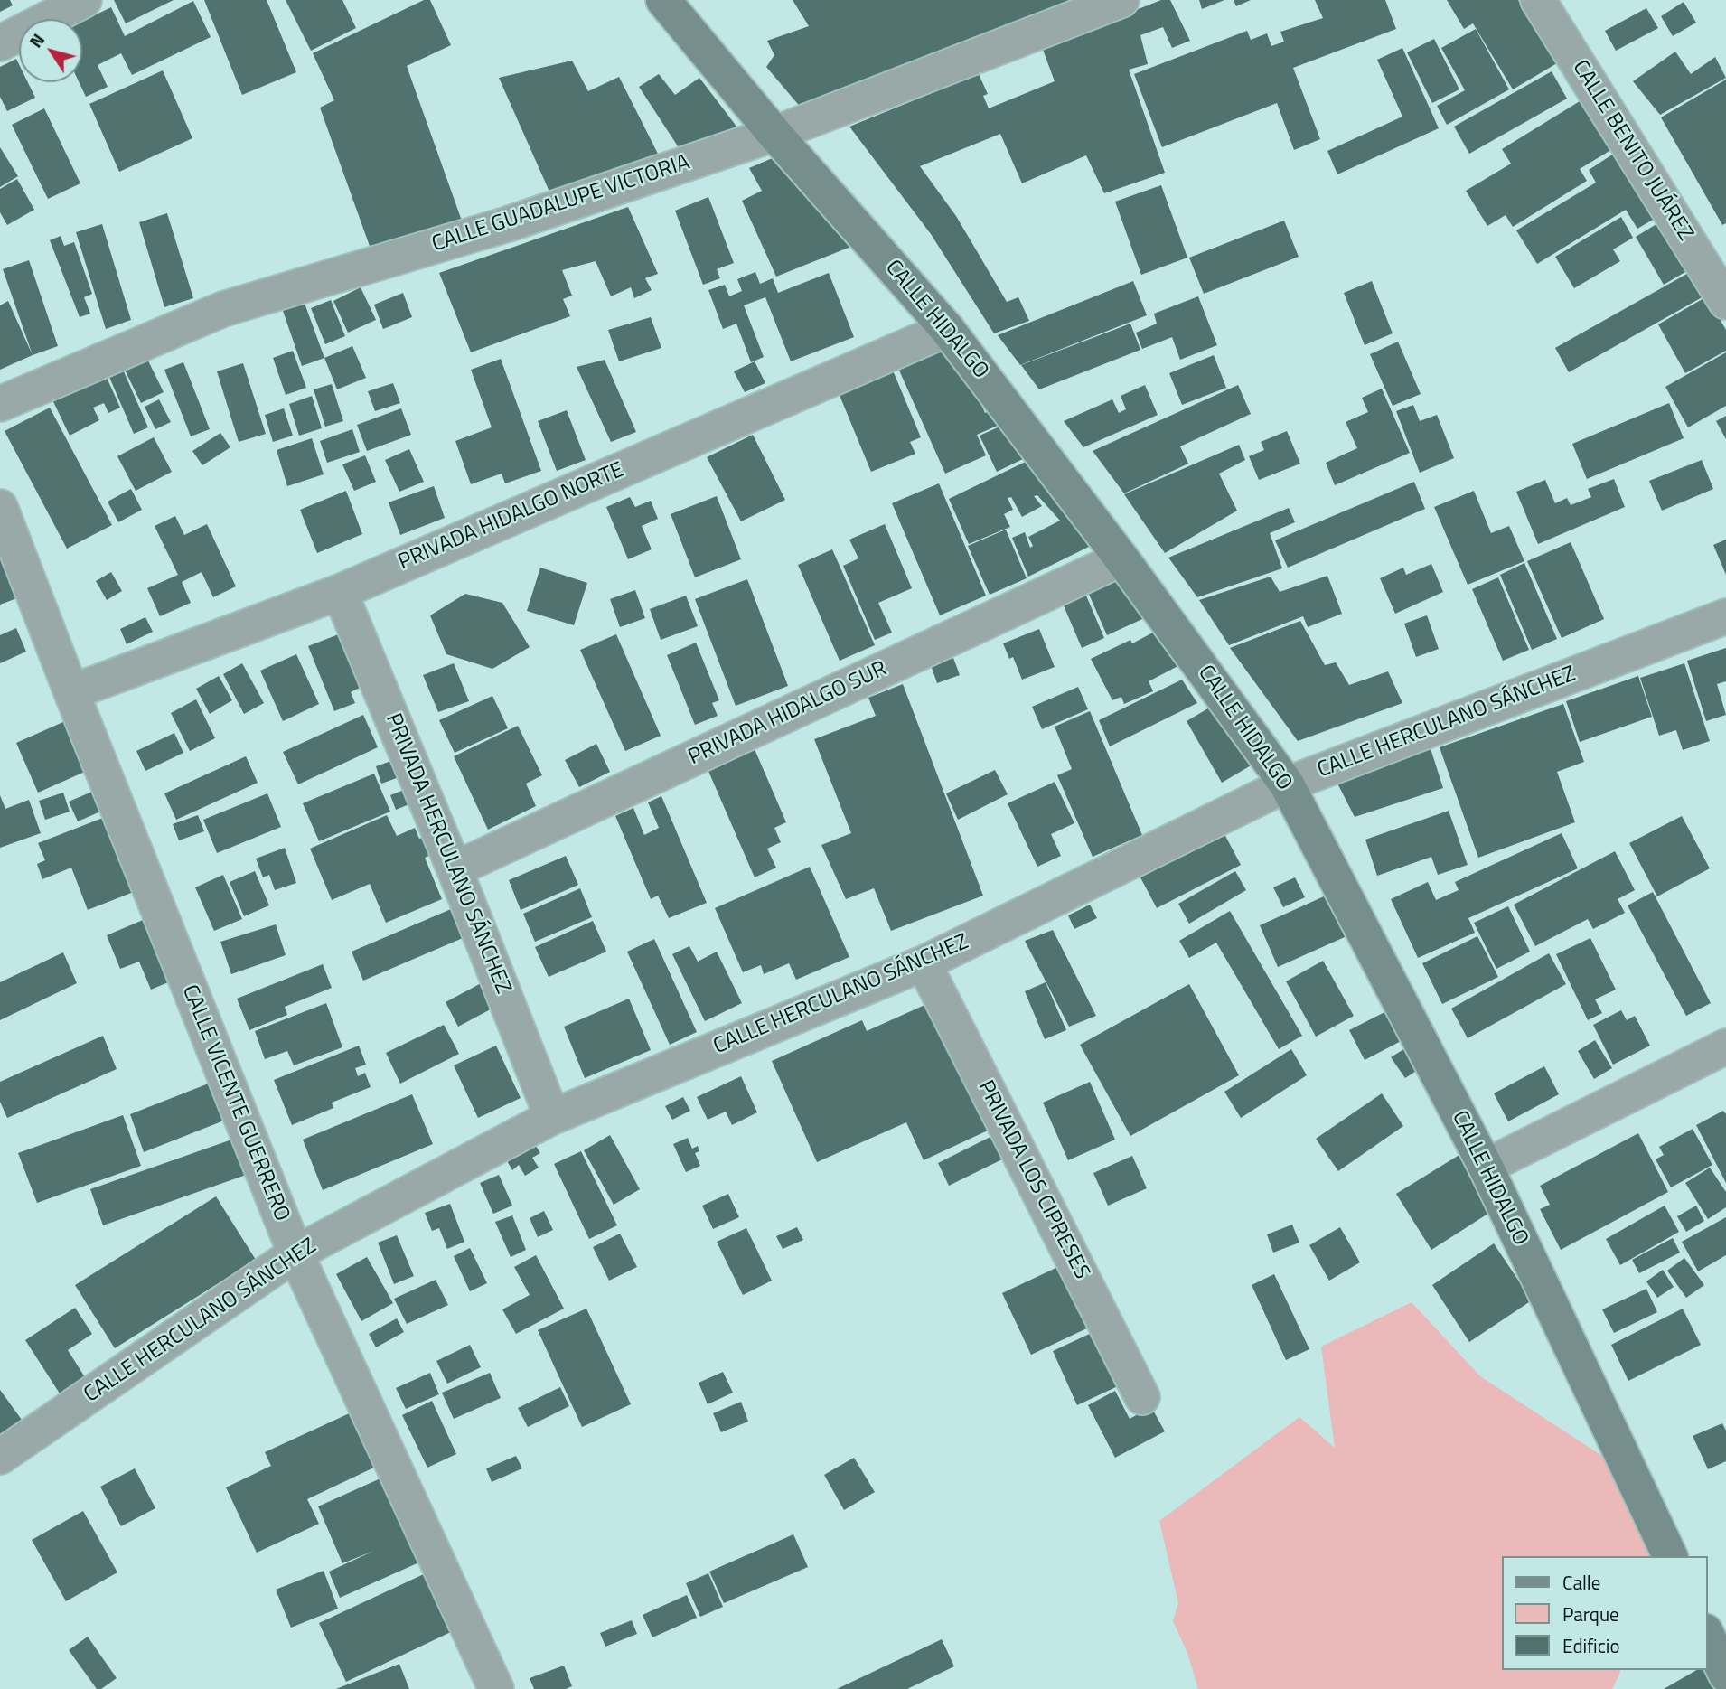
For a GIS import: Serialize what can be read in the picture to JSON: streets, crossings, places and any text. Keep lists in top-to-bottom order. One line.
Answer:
{"streets":{"street":["CALLE BENITO JUÁREZ","CALLE GUADALUPE VICTORIA","CALLE HIDALGO","PRIVADA HIDALGO NORTE","PRIVADA HIDALGO SUR","CALLE HERCULANO SÁNCHEZ","PRIVADA HERCULANO SÁNCHEZ","CALLE VICENTE GUERRERO","PRIVADA LOS CIPRESES"]},"crossings":[["CALLE GUADALUPE VICTORIA","CALLE HIDALGO"],["CALLE HIDALGO","PRIVADA HIDALGO NORTE"],["CALLE HIDALGO","PRIVADA HIDALGO SUR"],["CALLE HIDALGO","CALLE HERCULANO SÁNCHEZ"],["PRIVADA HIDALGO NORTE","PRIVADA HERCULANO SÁNCHEZ"],["PRIVADA HIDALGO NORTE","CALLE VICENTE GUERRERO"],["PRIVADA HIDALGO SUR","PRIVADA HERCULANO SÁNCHEZ"],["CALLE HERCULANO SÁNCHEZ","PRIVADA HERCULANO SÁNCHEZ"],["CALLE HERCULANO SÁNCHEZ","CALLE VICENTE GUERRERO"],["CALLE HERCULANO SÁNCHEZ","PRIVADA LOS CIPRESES"]],"legend":["Calle","Parque","Edificio"],"north":"top left"}
